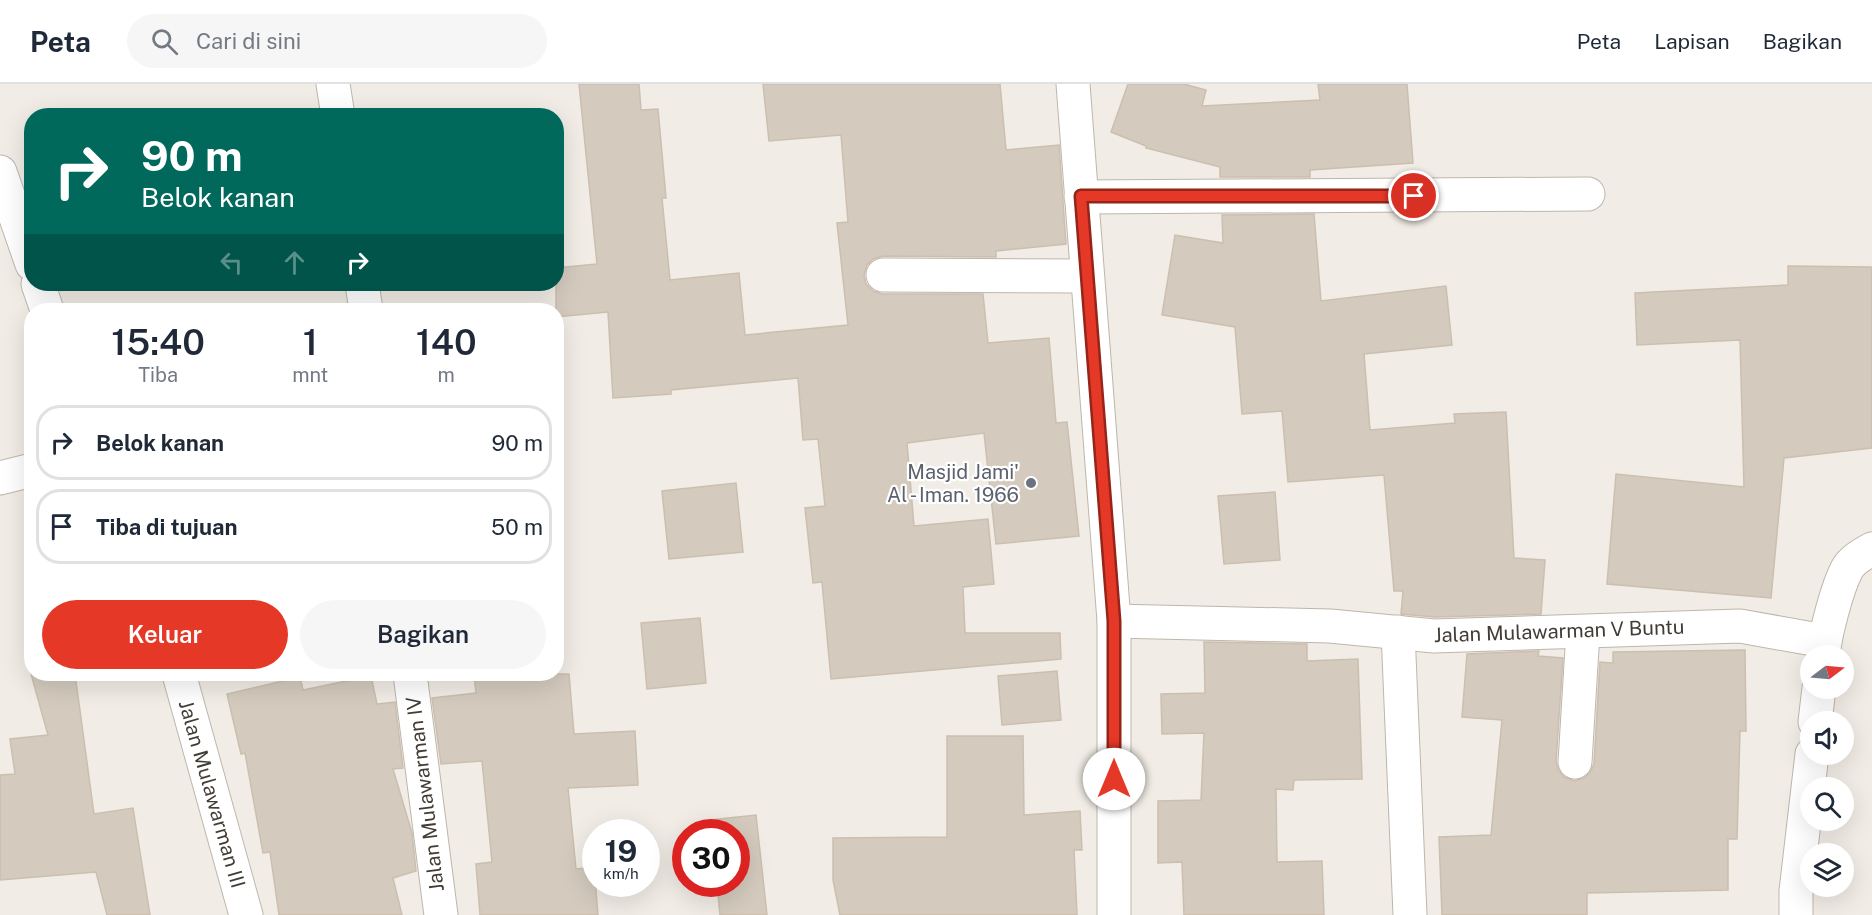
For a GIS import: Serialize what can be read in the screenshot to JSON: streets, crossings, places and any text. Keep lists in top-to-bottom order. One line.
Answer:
{"streets":{"street":["Jalan Mulawarman V Buntu","Jalan Mulawarman III","Jalan Mulawarman IV"]},"places":["Masjid Jami' Al - Iman. 1966"],"north":"right","page":{"header":"Peta","search":"Cari di sini","nav":["Peta","Lapisan","Bagikan"],"turn":["90 m","Belok kanan"],"eta":["15:40","Tiba","1","mnt","140","m"],"list":[{"name":"Belok kanan","value":"90 m"},{"name":"Tiba di tujuan","value":"50 m"}],"buttons":["Keluar","Bagikan"],"speed":"19 km/h","limit":"30"}}
